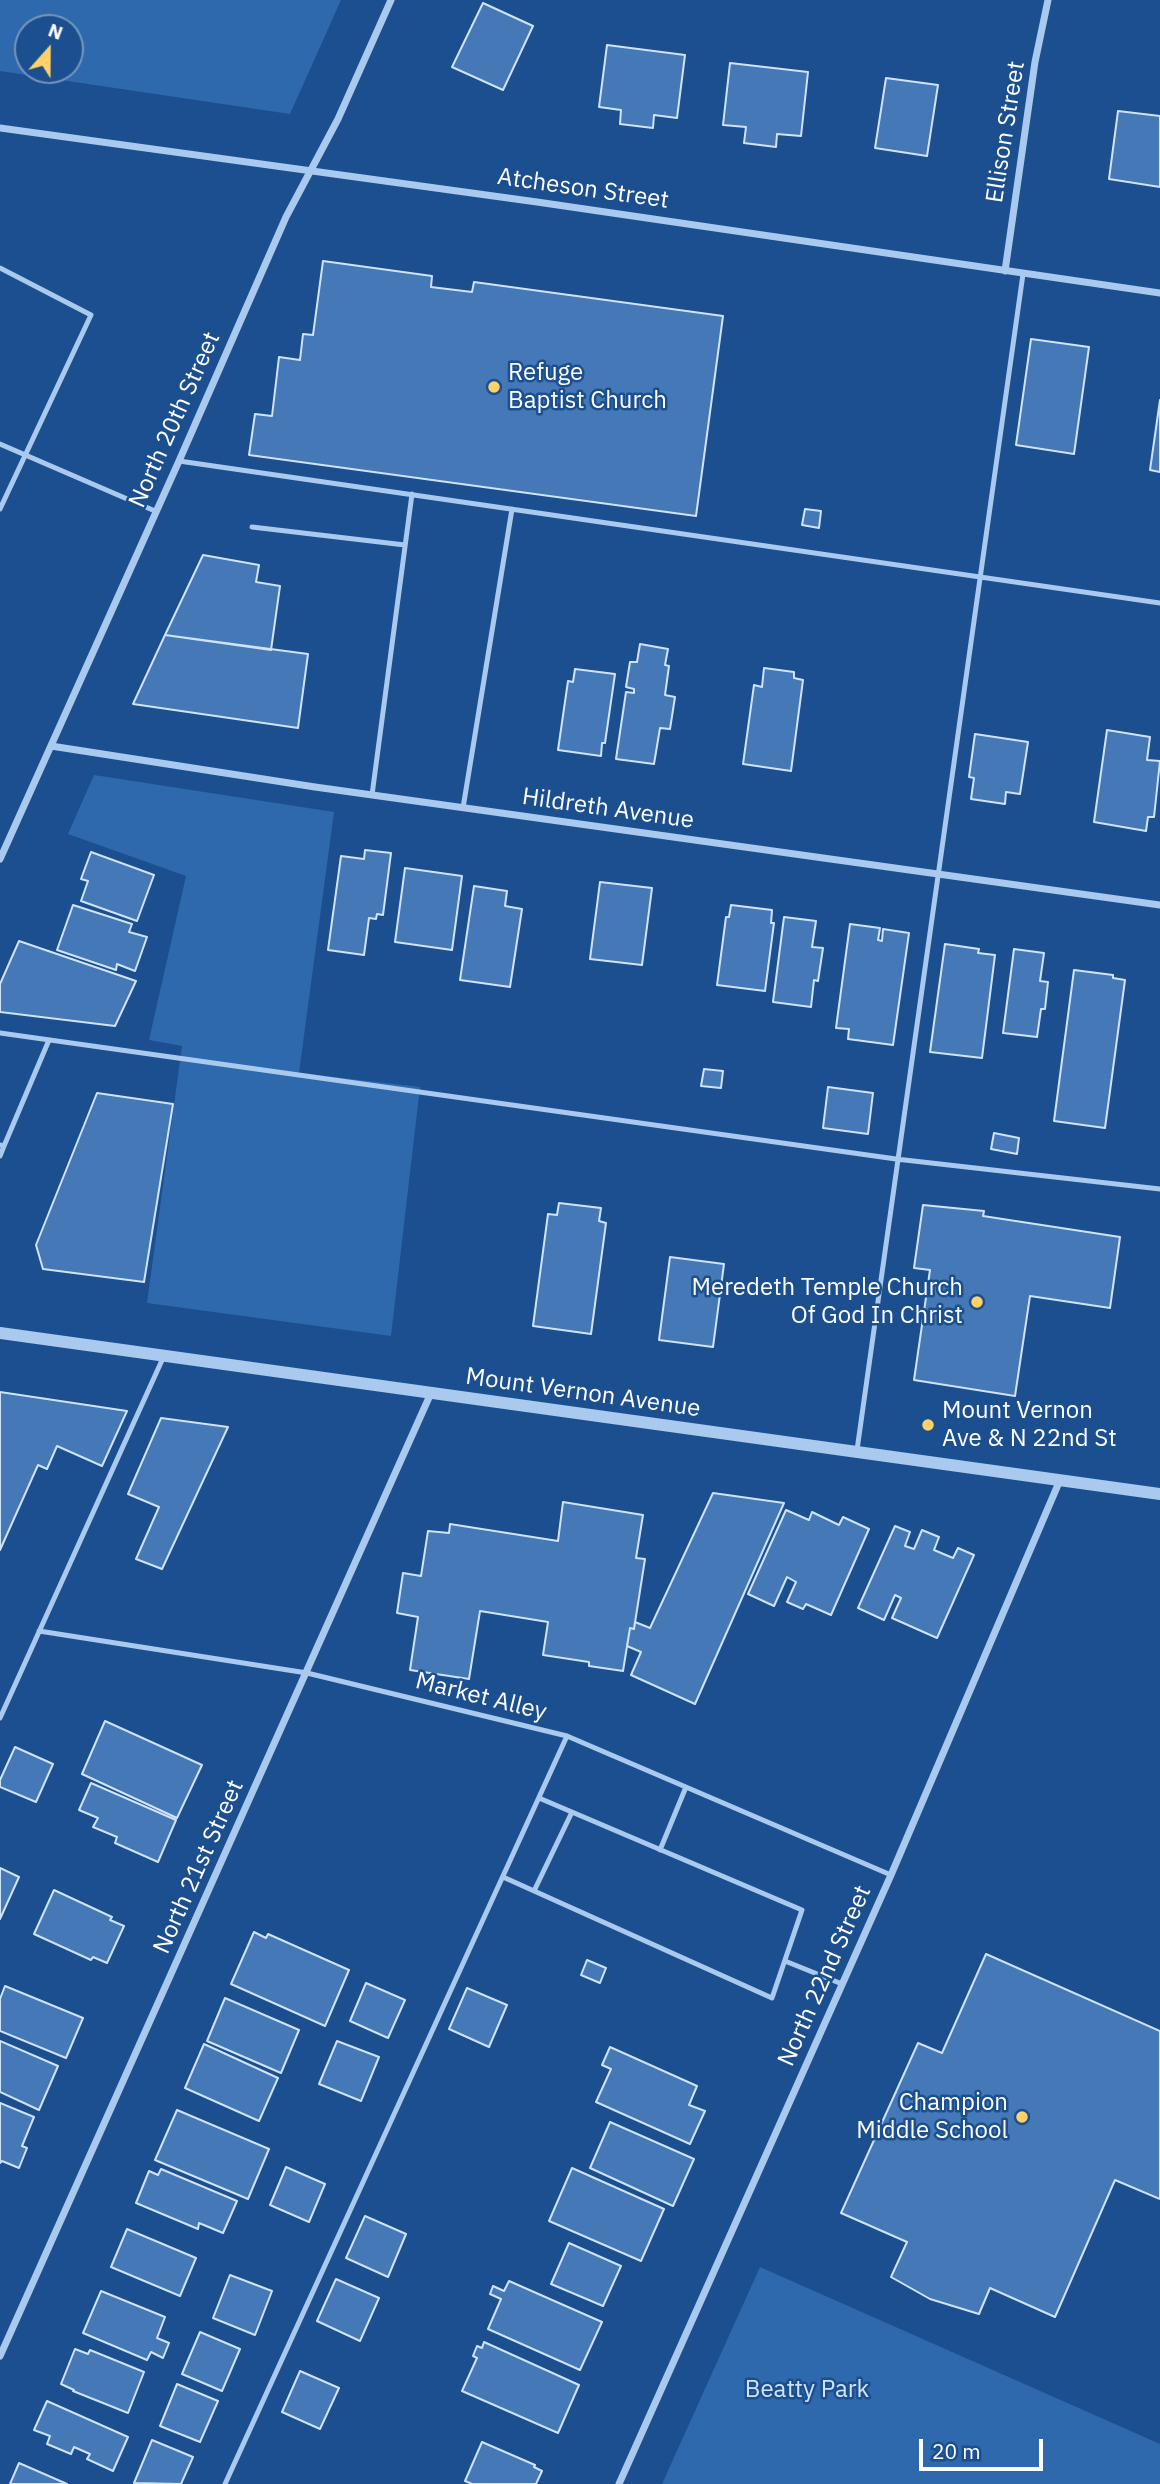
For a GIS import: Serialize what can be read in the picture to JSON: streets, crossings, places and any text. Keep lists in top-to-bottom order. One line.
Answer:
{"streets":{"street":["Ellison Street","Atcheson Street","North 20th Street","Hildreth Avenue","Mount Vernon Avenue","North 21st Street","North 22nd Street"],"lane":["Market Alley"]},"crossings":[["Ellison Street","Atcheson Street"],["Atcheson Street","North 20th Street"],["North 20th Street","Hildreth Avenue"],["Mount Vernon Avenue","North 21st Street"],["Mount Vernon Avenue","North 22nd Street"],["Market Alley","North 21st Street"],["Market Alley","North 22nd Street"]],"parks":["Beatty Park"],"places":["Refuge Baptist Church","Meredeth Temple Church Of God In Christ","Mount Vernon Ave & N 22nd St","Champion Middle School"],"scale_bar":"20 m","north":"top"}
